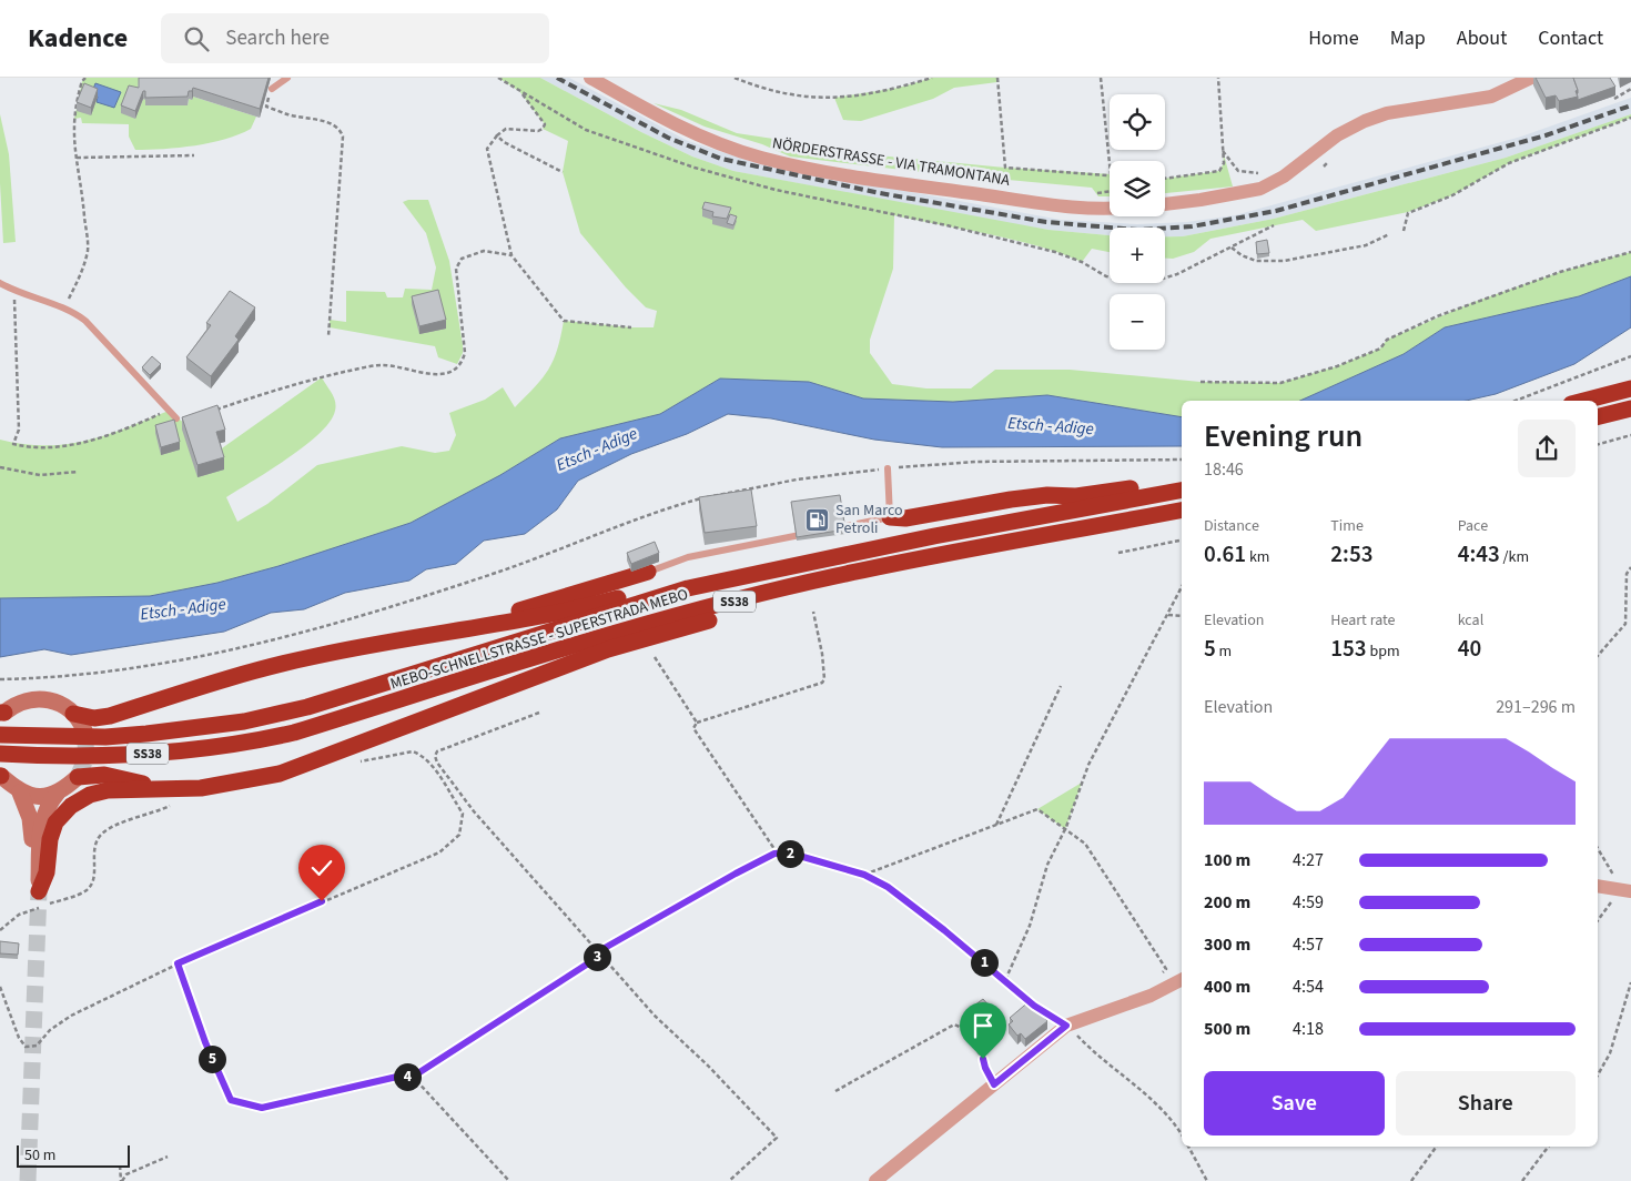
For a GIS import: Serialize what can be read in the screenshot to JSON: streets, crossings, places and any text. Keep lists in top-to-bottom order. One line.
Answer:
{"streets":{"highway":["SS38","MEBO-SCHNELLSTRASSE - SUPERSTRADA MEBO"],"street":["NÖRDERSTRASSE - VIA TRAMONTANA"]},"water":["Etsch - Adige"],"places":{"fuel station":["San Marco Petroli"]},"scale_bar":"50 m","page":{"header":"Kadence","search":"Search here","nav":["Home","Map","About","Contact"],"map_buttons":["+","−"],"heading":["Evening run","18:46"],"stats":[["Distance","0.61 km"],["Time","2:53"],["Pace","4:43 /km"],["Elevation","5 m"],["Heart rate","153 bpm"],["kcal","40"]],"chart":["Elevation","291–296 m"],"list":[{"name":"100 m","note":"4:27"},{"name":"200 m","note":"4:59"},{"name":"300 m","note":"4:57"},{"name":"400 m","note":"4:54"},{"name":"500 m","note":"4:18"}],"pins":["2","3","1","5","4"],"buttons":["Save","Share"],"scale":"50 m"}}
